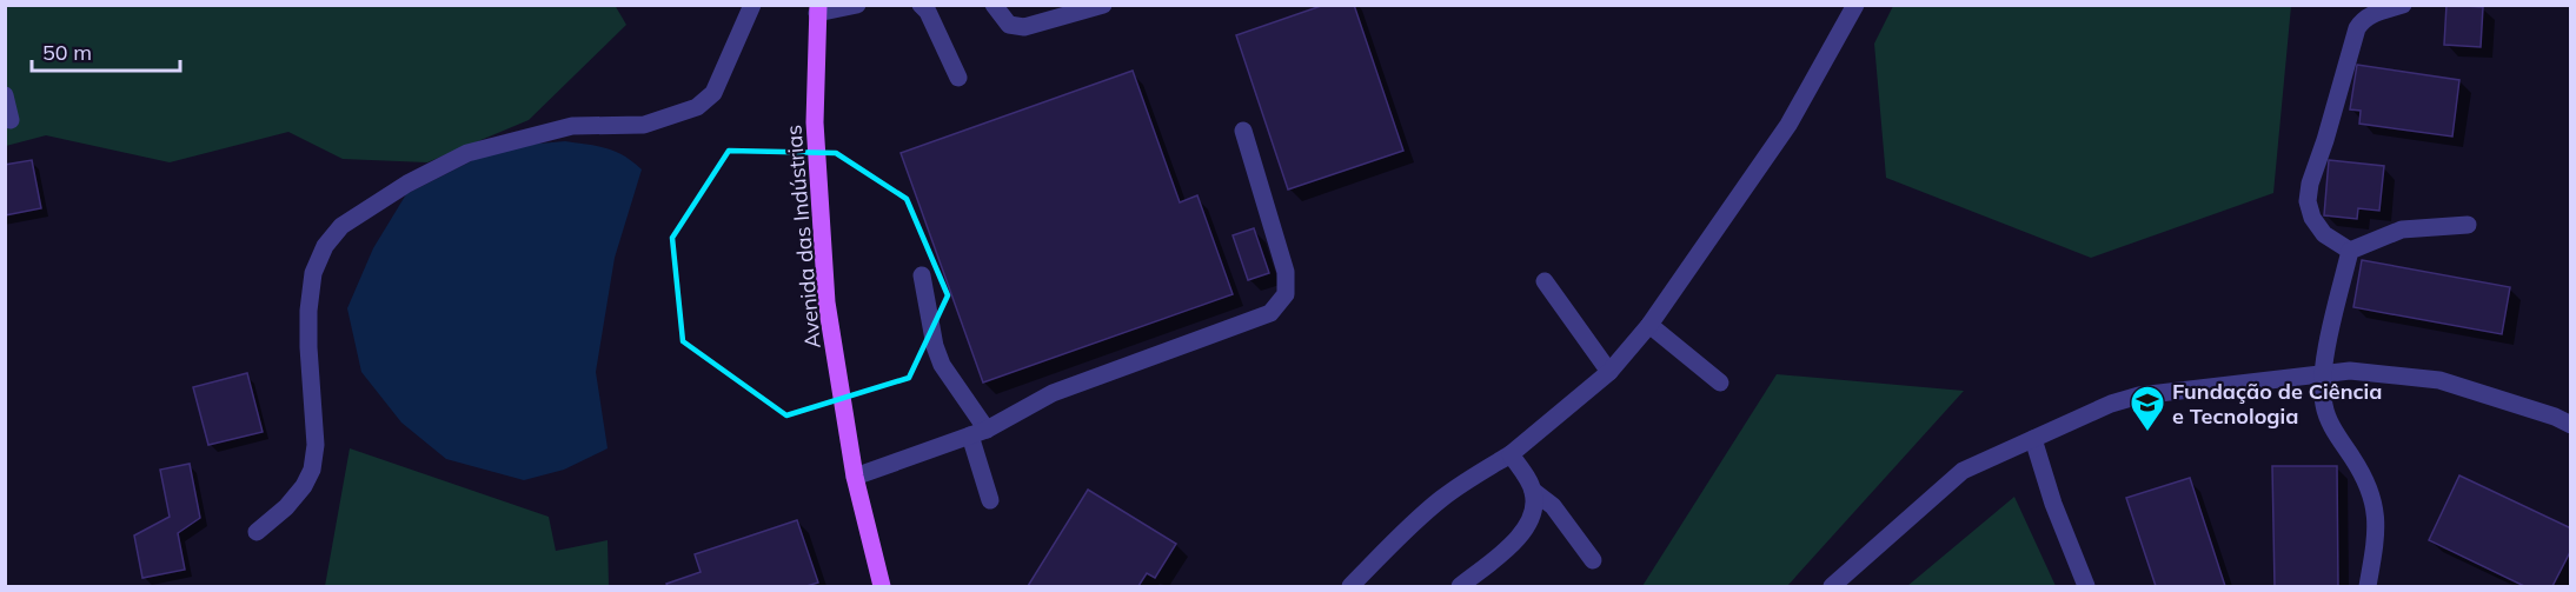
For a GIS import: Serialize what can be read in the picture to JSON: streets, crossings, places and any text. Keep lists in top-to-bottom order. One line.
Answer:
{"streets":{"main road":["Avenida das Indústrias"]},"places":{"school or university":["Fundação de Ciência e Tecnologia"]},"scale_bar":"50 m"}
